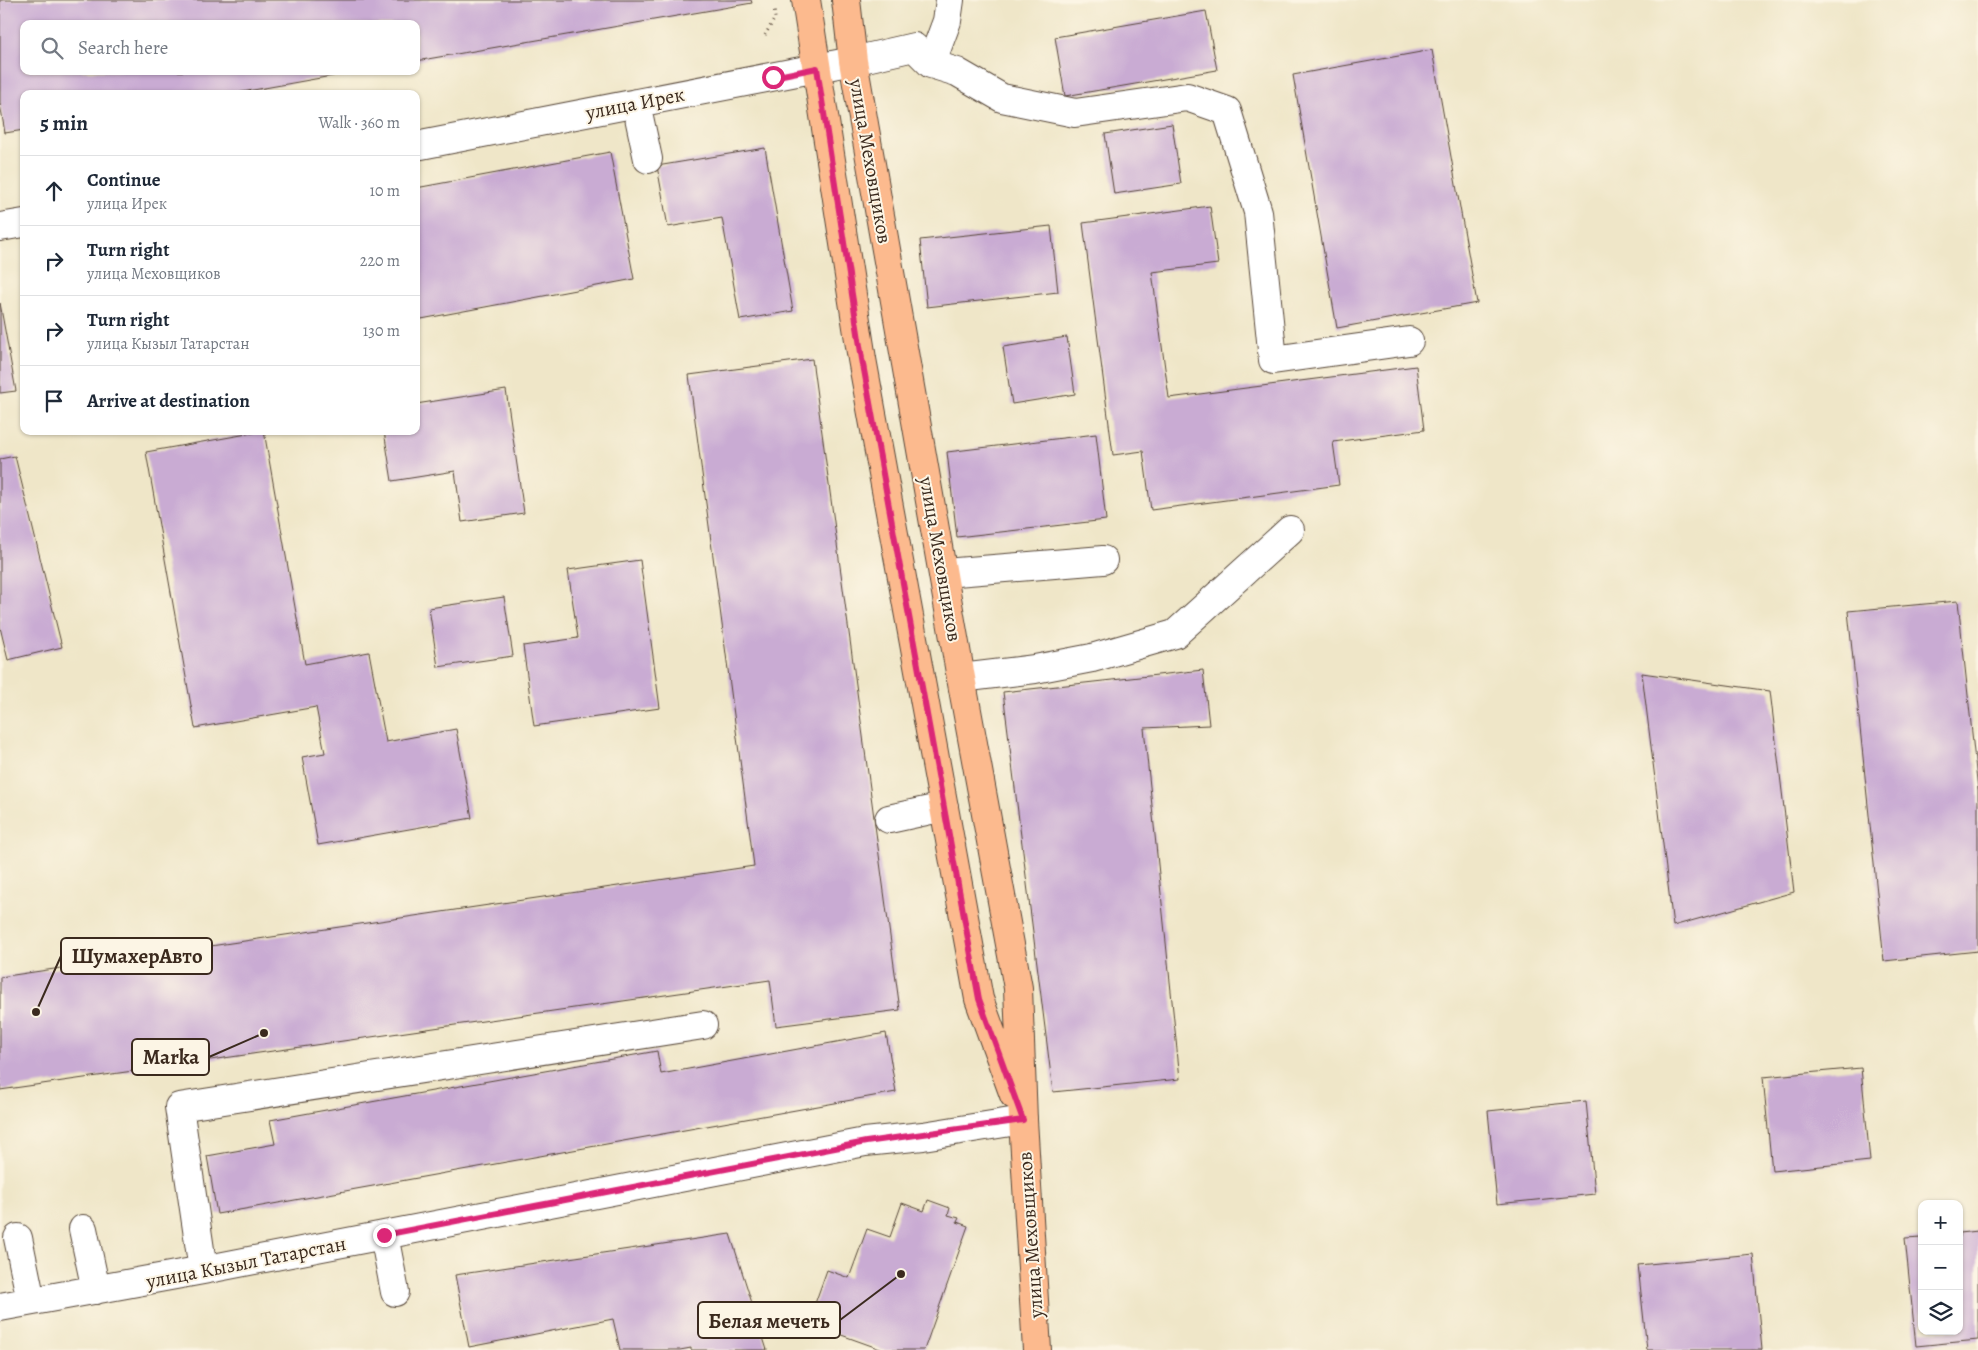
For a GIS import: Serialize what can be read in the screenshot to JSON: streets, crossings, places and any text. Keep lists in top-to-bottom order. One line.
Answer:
{"streets":{"main road":["улица Меховщиков"],"street":["улица Ирек","улица Кызыл Татарстан"]},"crossings":[["улица Ирек","улица Меховщиков"],["улица Меховщиков","улица Кызыл Татарстан"]],"places":["ШумахерАвто","Marka","Белая мечеть"],"page":{"search":"Search here","heading":["5 min","Walk · 360 m"],"list":[["Continue","улица Ирек","10 m"],["Turn right","улица Меховщиков","220 m"],["Turn right","улица Кызыл Татарстан","130 m"],"Arrive at destination"],"map_buttons":["+","−"]}}
